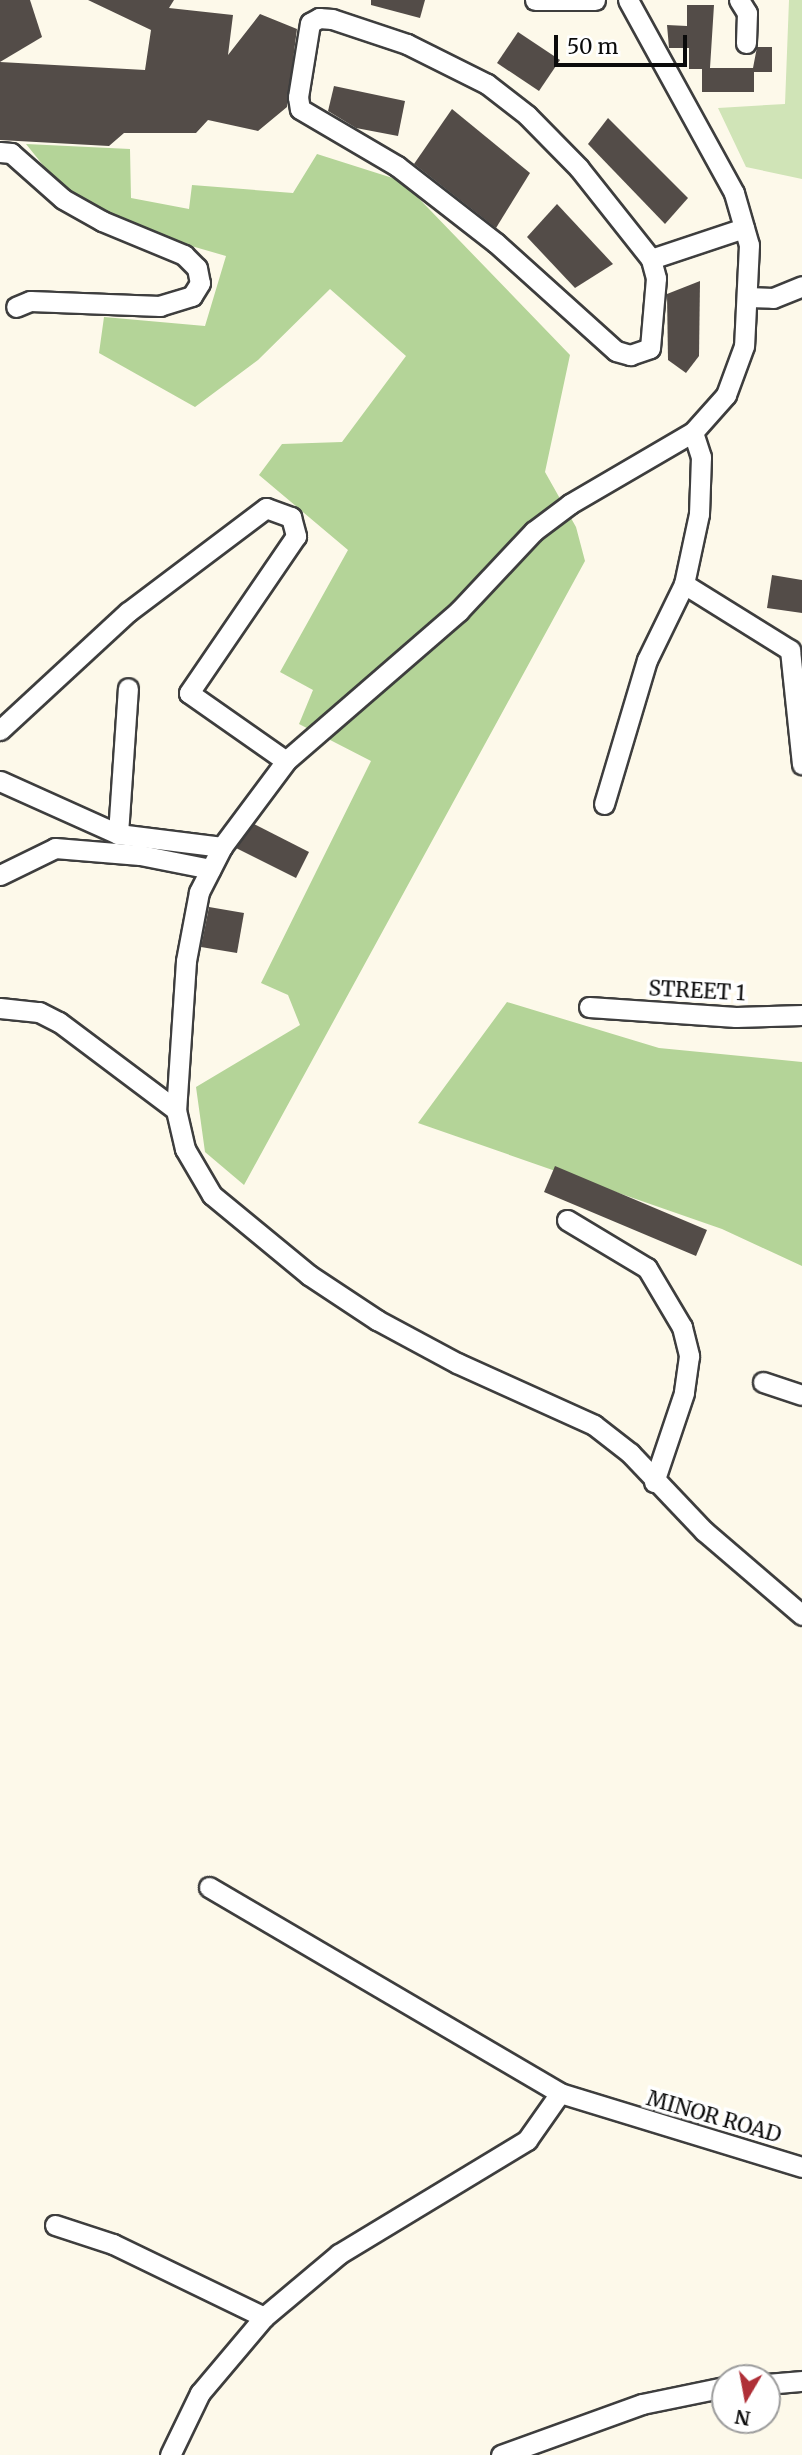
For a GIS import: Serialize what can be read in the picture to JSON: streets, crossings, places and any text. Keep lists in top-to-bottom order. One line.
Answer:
{"streets":{"street":["STREET 1","MINOR ROAD"]},"scale_bar":"50 m","north":"bottom"}
